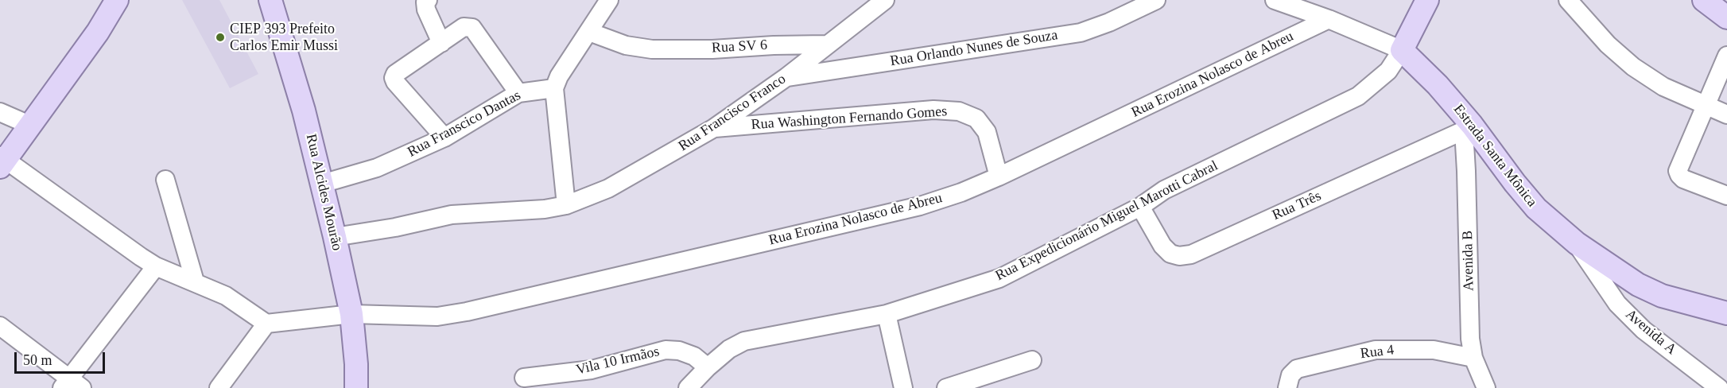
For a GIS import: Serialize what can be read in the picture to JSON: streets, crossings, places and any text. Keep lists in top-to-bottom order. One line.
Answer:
{"streets":{"main road":["Estrada Santa Mônica","Rua Alcides Mourão"],"street":["Rua SV 6","Rua Orlando Nunes de Souza","Rua Erozina Nolasco de Abreu","Rua Francisco Franco","Rua Washington Fernando Gomes","Rua Franscico Dantas","Rua Três","Rua Expedicionário Miguel Marotti Cabral","Avenida B","Avenida A","Rua 4","Vila 10 Irmãos"]},"crossings":[["Rua SV 6","Rua Francisco Franco"],["Rua Orlando Nunes de Souza","Rua Francisco Franco"],["Rua Erozina Nolasco de Abreu","Rua Washington Fernando Gomes"],["Rua Erozina Nolasco de Abreu","Rua Alcides Mourão"],["Rua Francisco Franco","Rua Washington Fernando Gomes"],["Rua Francisco Franco","Rua Alcides Mourão"],["Rua Franscico Dantas","Rua Alcides Mourão"],["Estrada Santa Mônica","Rua Três"],["Estrada Santa Mônica","Rua Expedicionário Miguel Marotti Cabral"],["Estrada Santa Mônica","Avenida B"],["Estrada Santa Mônica","Avenida A"],["Rua Três","Rua Expedicionário Miguel Marotti Cabral"],["Rua Três","Avenida B"],["Rua Expedicionário Miguel Marotti Cabral","Vila 10 Irmãos"],["Avenida B","Rua 4"]],"places":["CIEP 393 Prefeito Carlos Emir Mussi"],"scale_bar":"50 m"}
